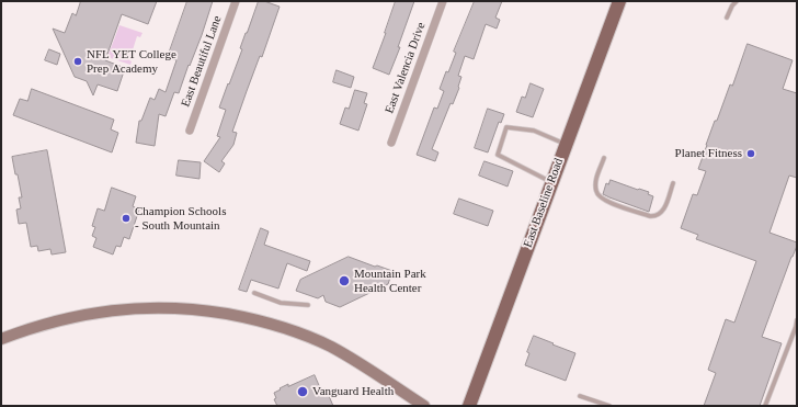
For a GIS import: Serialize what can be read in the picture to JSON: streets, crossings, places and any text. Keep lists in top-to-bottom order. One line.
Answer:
{"streets":{"main road":["East Baseline Road"],"street":["East Beautiful Lane","East Valencia Drive"]},"places":["NFL YET College Prep Academy","Planet Fitness","Champion Schools - South Mountain","Mountain Park Health Center","Vanguard Health"]}
